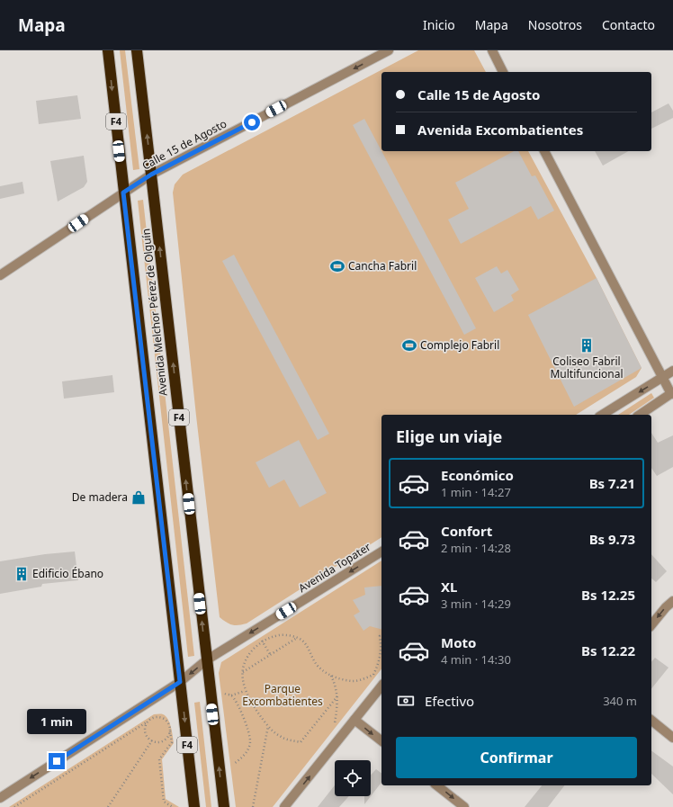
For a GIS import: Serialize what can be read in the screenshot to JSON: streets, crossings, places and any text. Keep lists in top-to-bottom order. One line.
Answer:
{"streets":{"highway":["F4","Avenida Melchor Pérez de Olguín"],"street":["Calle 15 de Agosto","Avenida Topater"]},"crossings":[["Calle 15 de Agosto","Avenida Melchor Pérez de Olguín"],["Avenida Melchor Pérez de Olguín","Avenida Topater"]],"one_way":["Calle 15 de Agosto","Avenida Topater"],"parks":["Parque Excombatientes"],"places":{"sports":["Cancha Fabril","Complejo Fabril"],"building":["Coliseo Fabril Multifuncional","Edificio Ébano"],"shop":["De madera"]},"page":{"header":"Mapa","nav":["Inicio","Mapa","Nosotros","Contacto"],"banner":["Calle 15 de Agosto","Avenida Excombatientes"],"heading":"Elige un viaje","list":[{"name":"Económico","note":"1 min · 14:27","value":"Bs 7.21"},{"name":"Confort","note":"2 min · 14:28","value":"Bs 9.73"},{"name":"XL","note":"3 min · 14:29","value":"Bs 12.25"},{"name":"Moto","note":"4 min · 14:30","value":"Bs 12.22"}],"pay":["Efectivo","340 m"],"bubble":"1 min","buttons":"Confirmar"}}
